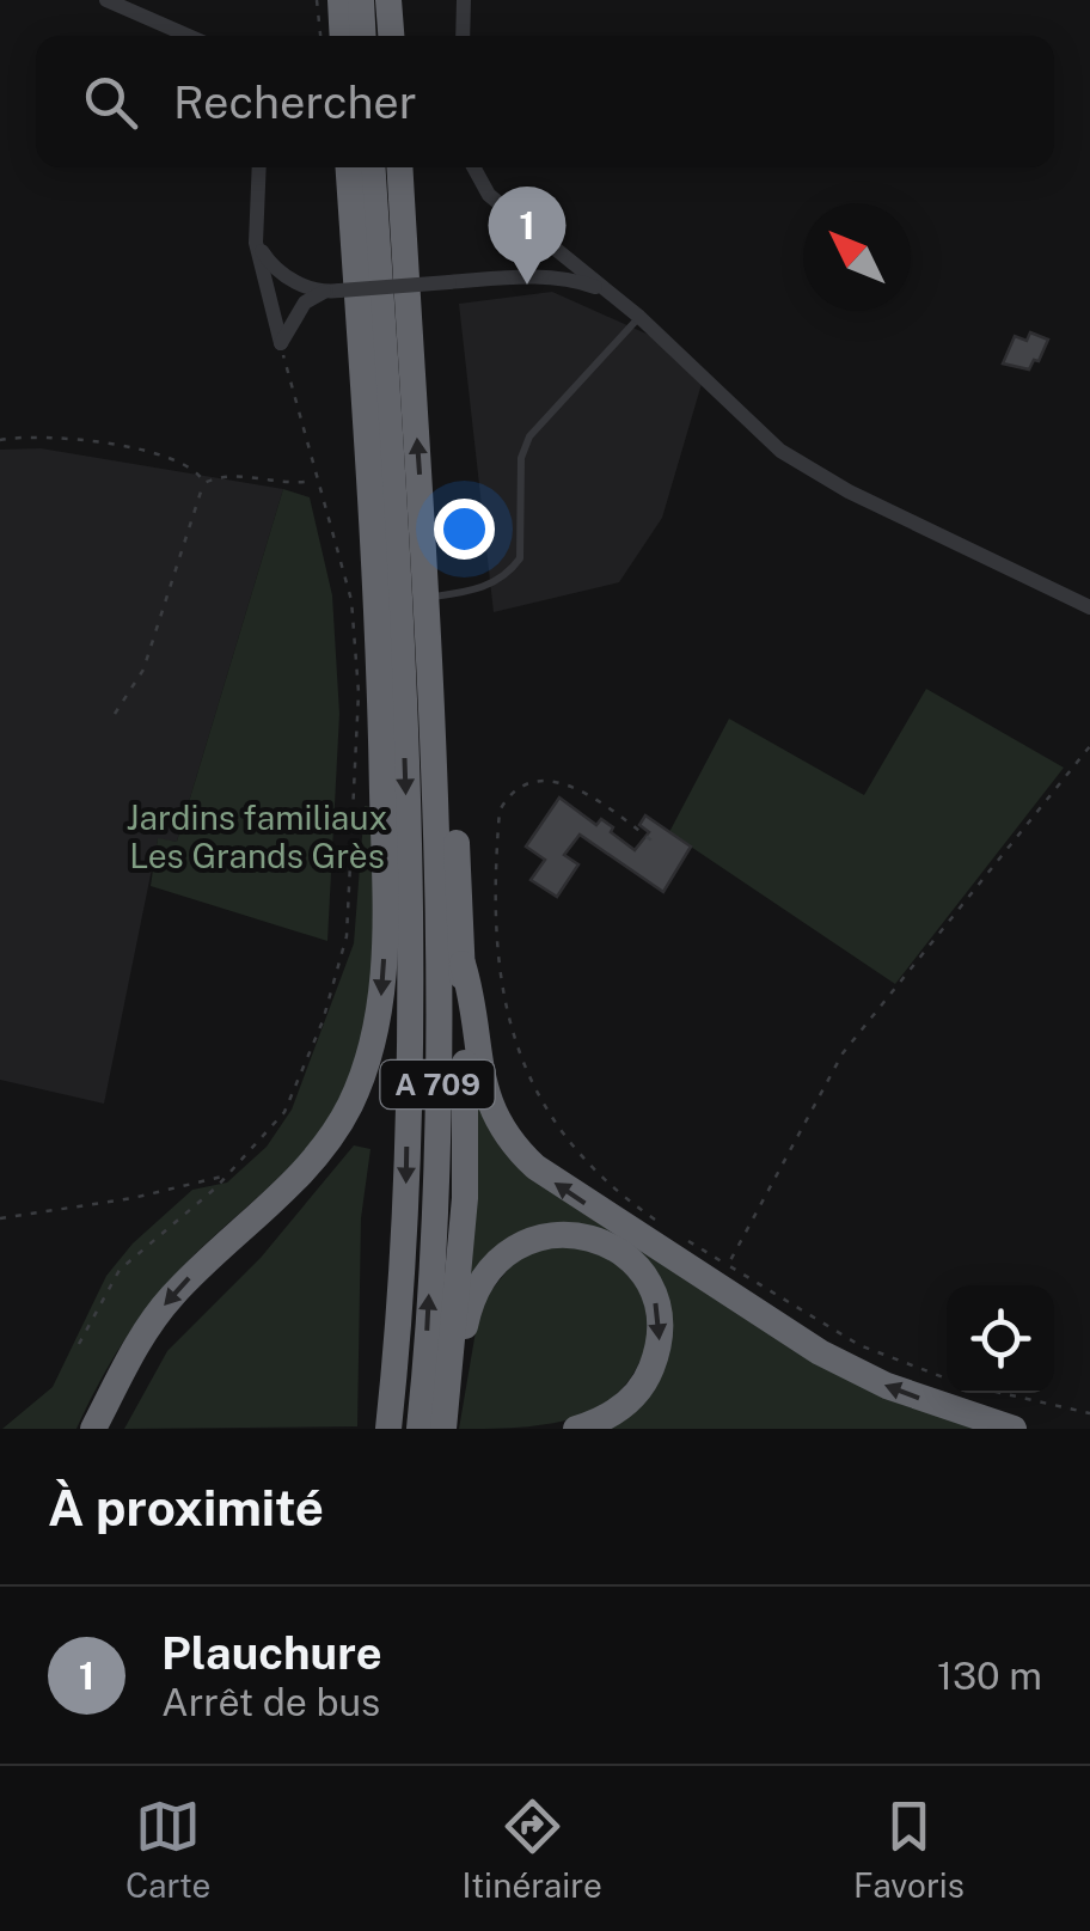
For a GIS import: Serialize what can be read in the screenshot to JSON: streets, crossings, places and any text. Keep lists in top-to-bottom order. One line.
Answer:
{"streets":{"highway":["A 709"]},"parks":["Jardins familiaux Les Grands Grès"],"north":"top left","page":{"search":"Rechercher","pins":"1","heading":"À proximité","list":[{"mark":"1","name":"Plauchure","note":"Arrêt de bus","value":"130 m"}],"nav":["Carte","Itinéraire","Favoris"]}}
